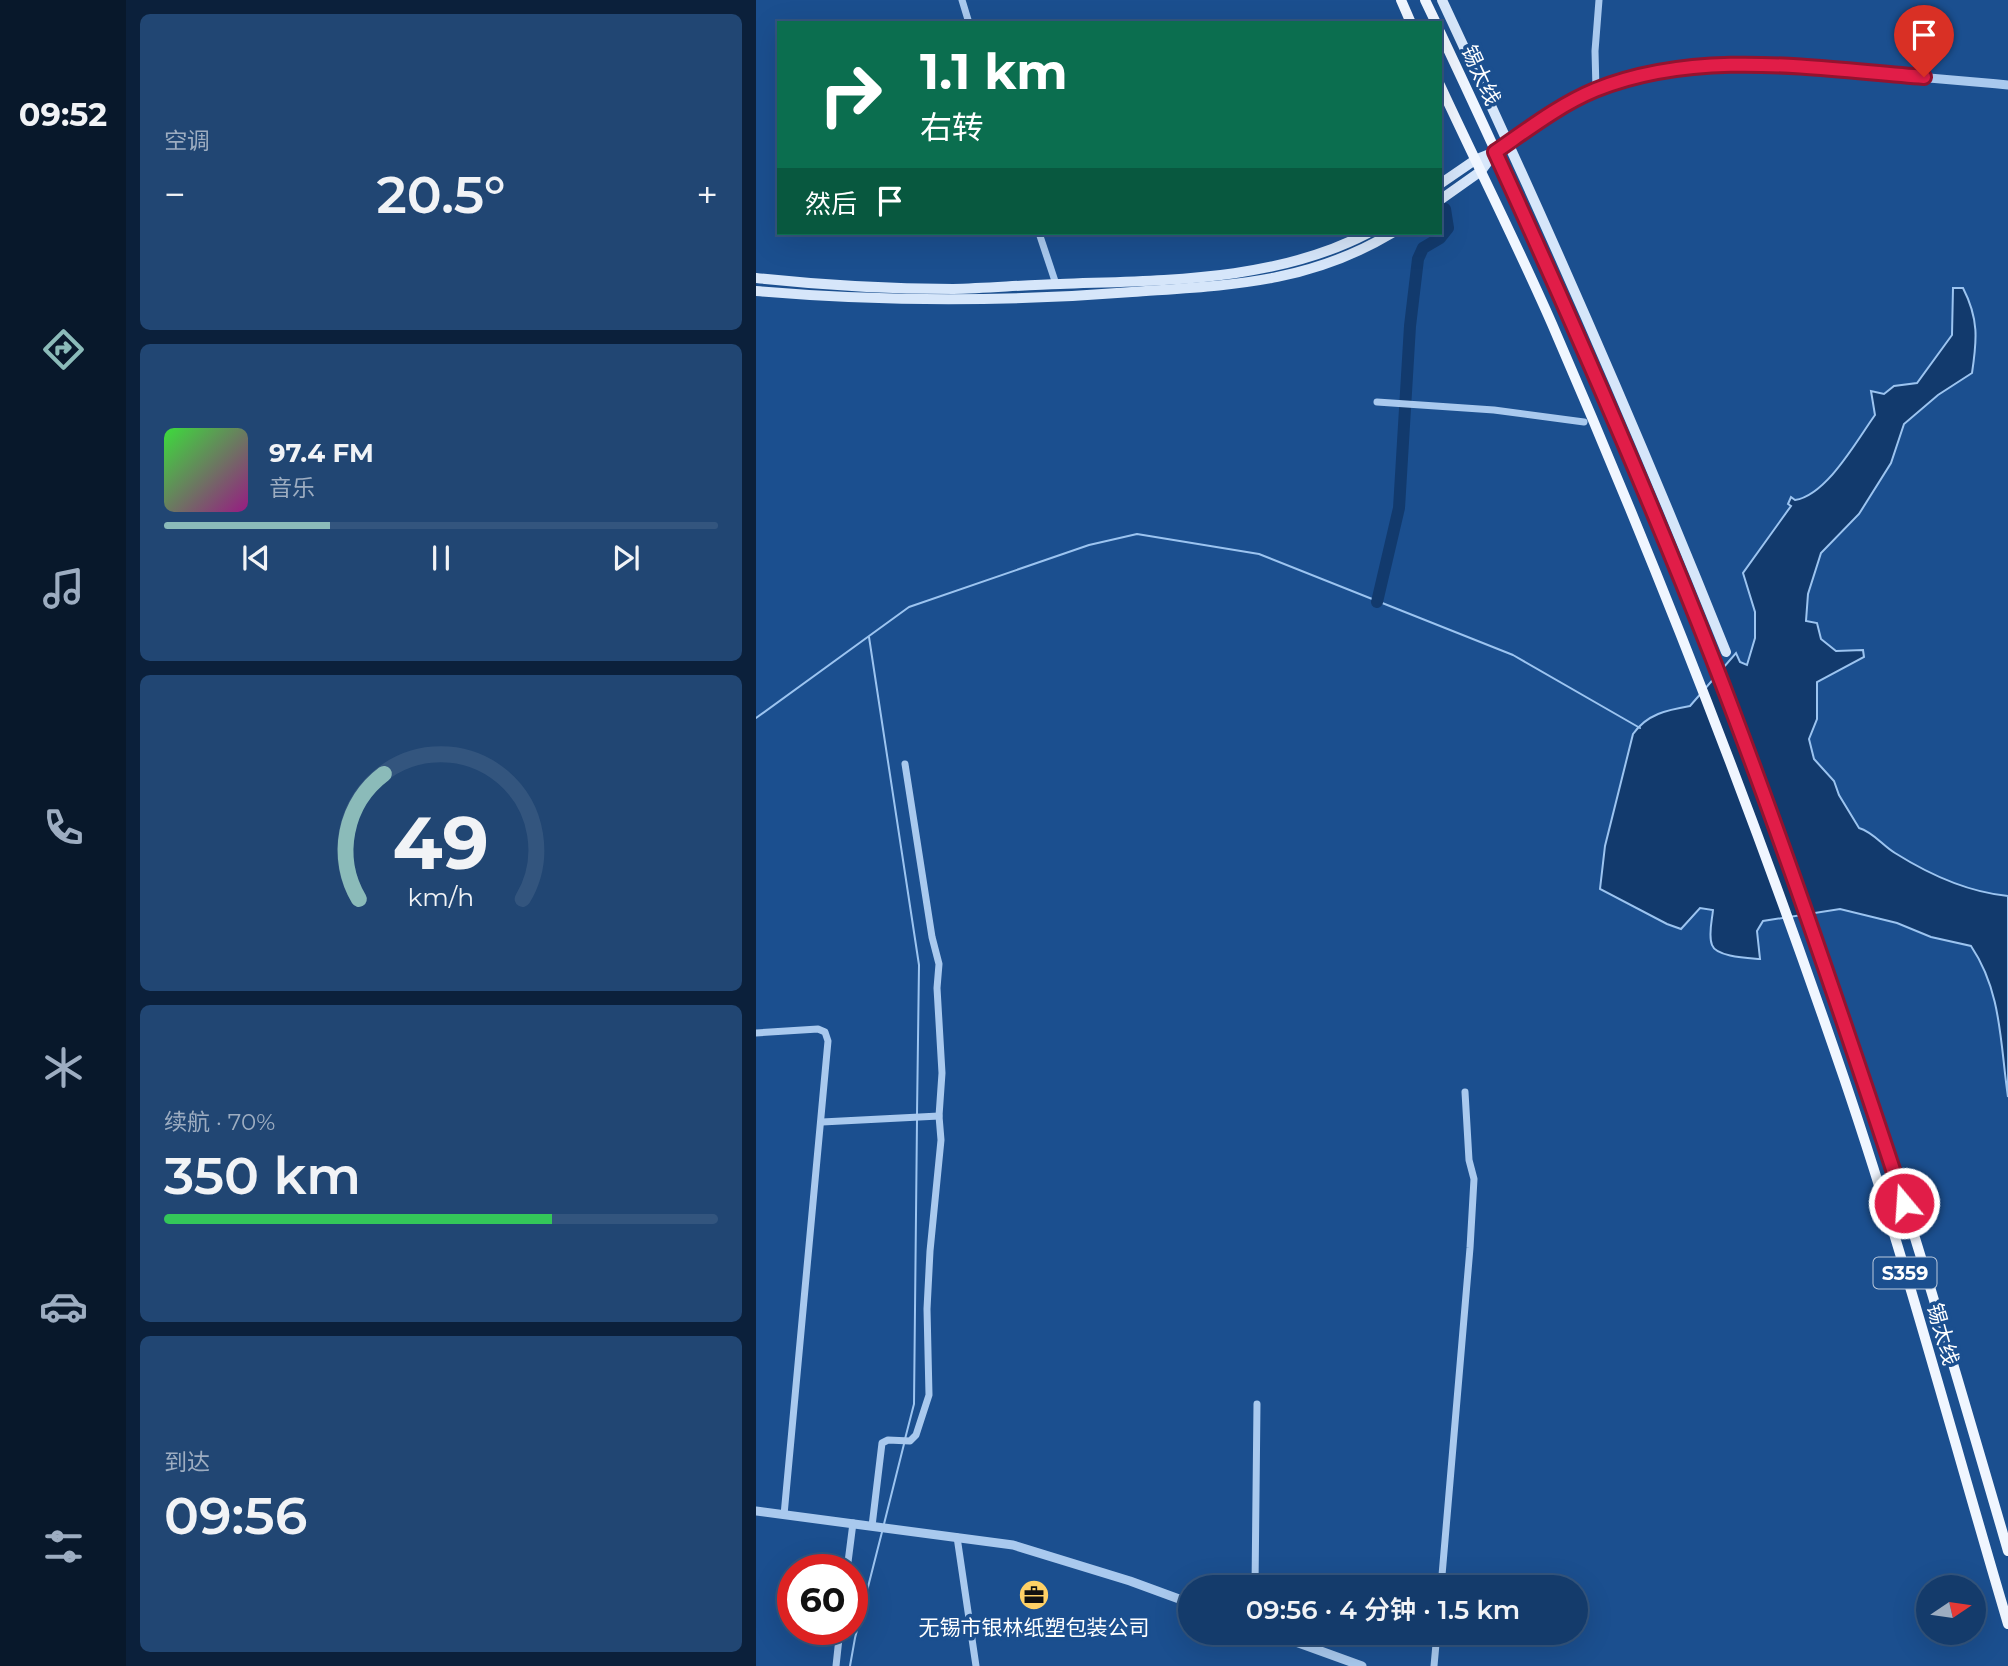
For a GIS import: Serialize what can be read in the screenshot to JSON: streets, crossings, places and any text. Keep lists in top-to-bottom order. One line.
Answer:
{"streets":{"main road":["锡太线","S359"]},"places":{"office":["无锡市银林纸塑包装公司"]},"north":"right","page":{"tabs":"09:52","tile":["空调",["续航 · 70%","350 km"],["到达","09:56"]],"turn":["1.1 km","右转"],"heat":["−","20.5°","+"],"then":"然后","song":["97.4 FM","音乐"],"limit":"60","trip":"09:56 · 4 分钟 · 1.5 km","gauge":["49","km/h"]}}
